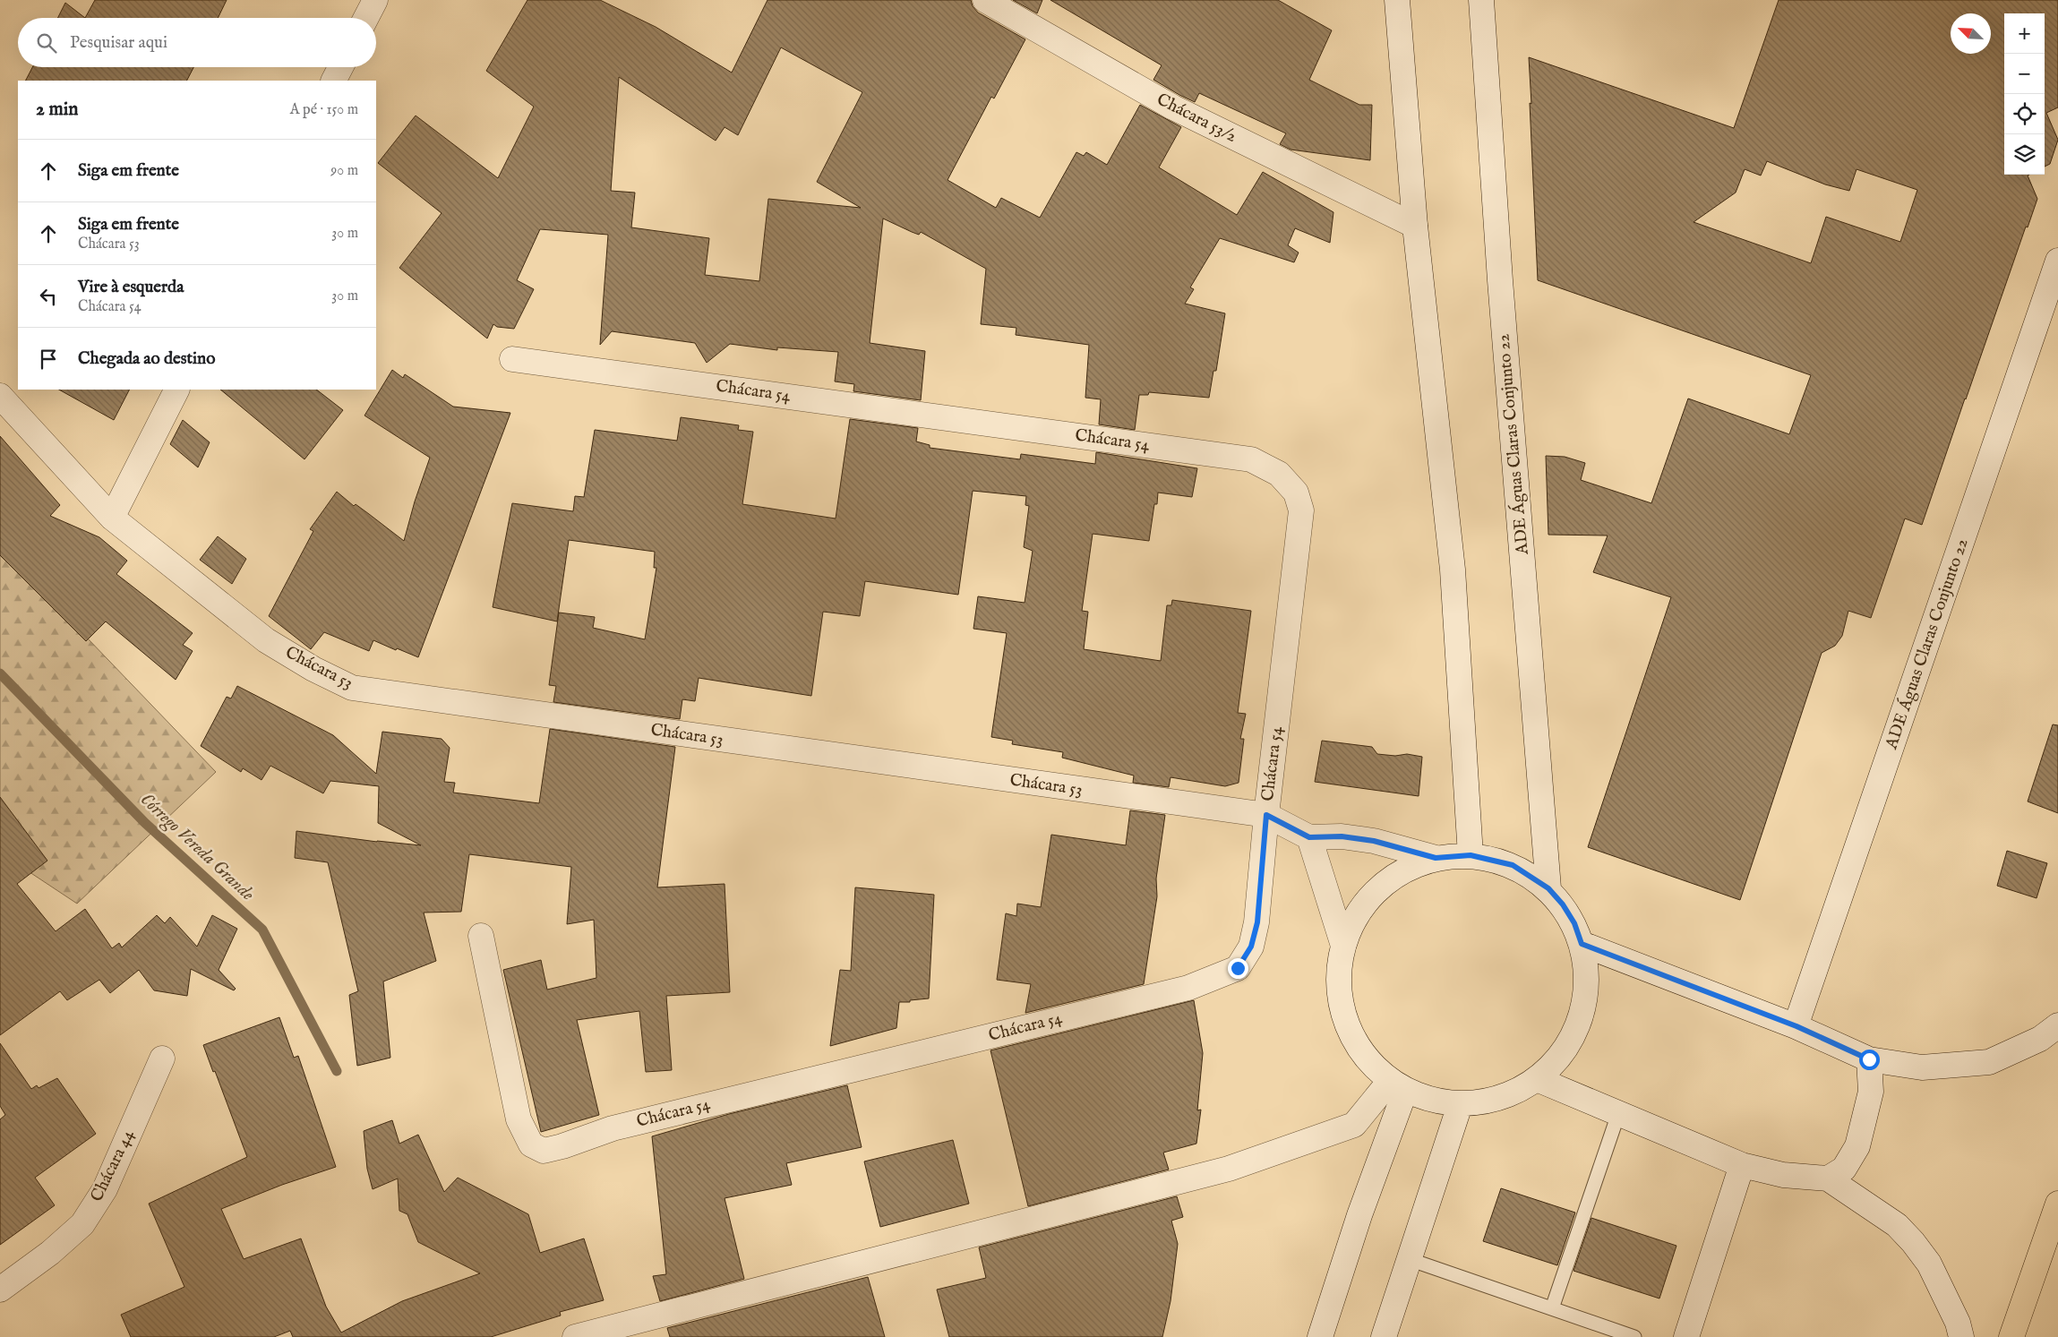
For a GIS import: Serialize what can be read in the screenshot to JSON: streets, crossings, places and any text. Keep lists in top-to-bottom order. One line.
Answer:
{"streets":{"street":["Chácara 53/2","Chácara 54","ADE Águas Claras Conjunto 22","Chácara 53","Chácara 44"]},"crossings":[["Chácara 54","Chácara 53"]],"water":["Córrego Vereda Grande"],"north":"top left","page":{"map_buttons":["+","−"],"search":"Pesquisar aqui","heading":["2 min","A pé · 150 m"],"list":[["Siga em frente","90 m"],["Siga em frente","Chácara 53","30 m"],["Vire à esquerda","Chácara 54","30 m"],"Chegada ao destino"]}}
